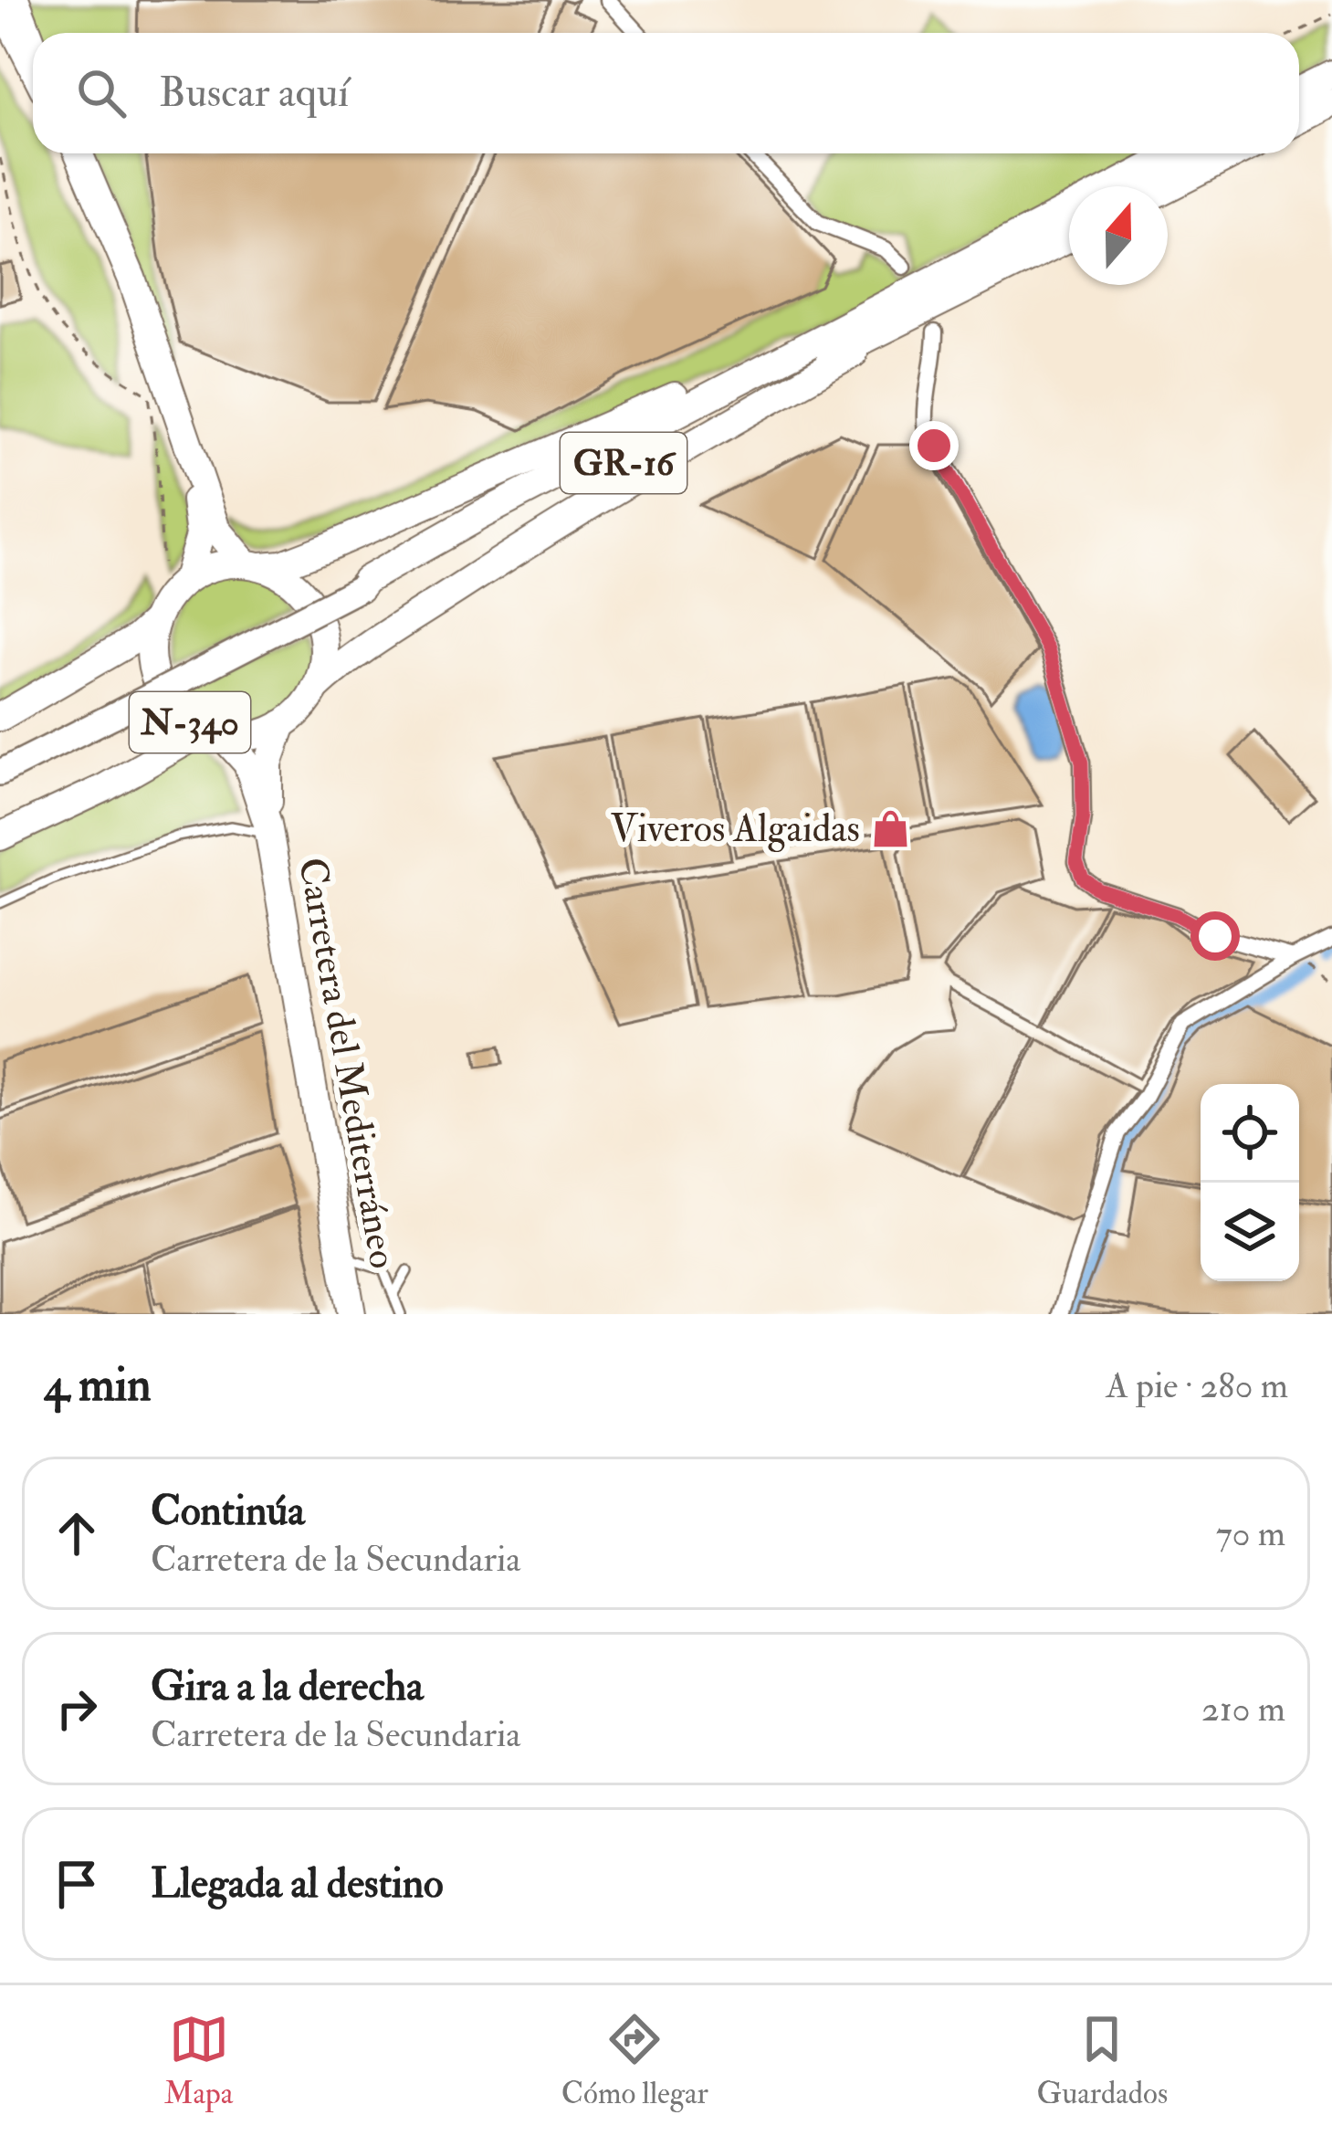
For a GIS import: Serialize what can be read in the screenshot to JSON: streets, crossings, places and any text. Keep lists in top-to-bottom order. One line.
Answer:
{"streets":{"highway":["GR-16","N-340","Carretera del Mediterráneo"]},"crossings":[["N-340","Carretera del Mediterráneo"]],"places":{"shop":["Viveros Algaidas"]},"north":"top","page":{"search":"Buscar aquí","heading":["4 min","A pie · 280 m"],"list":[["Continúa","Carretera de la Secundaria","70 m"],["Gira a la derecha","Carretera de la Secundaria","210 m"],"Llegada al destino"],"nav":["Mapa","Cómo llegar","Guardados"]}}
